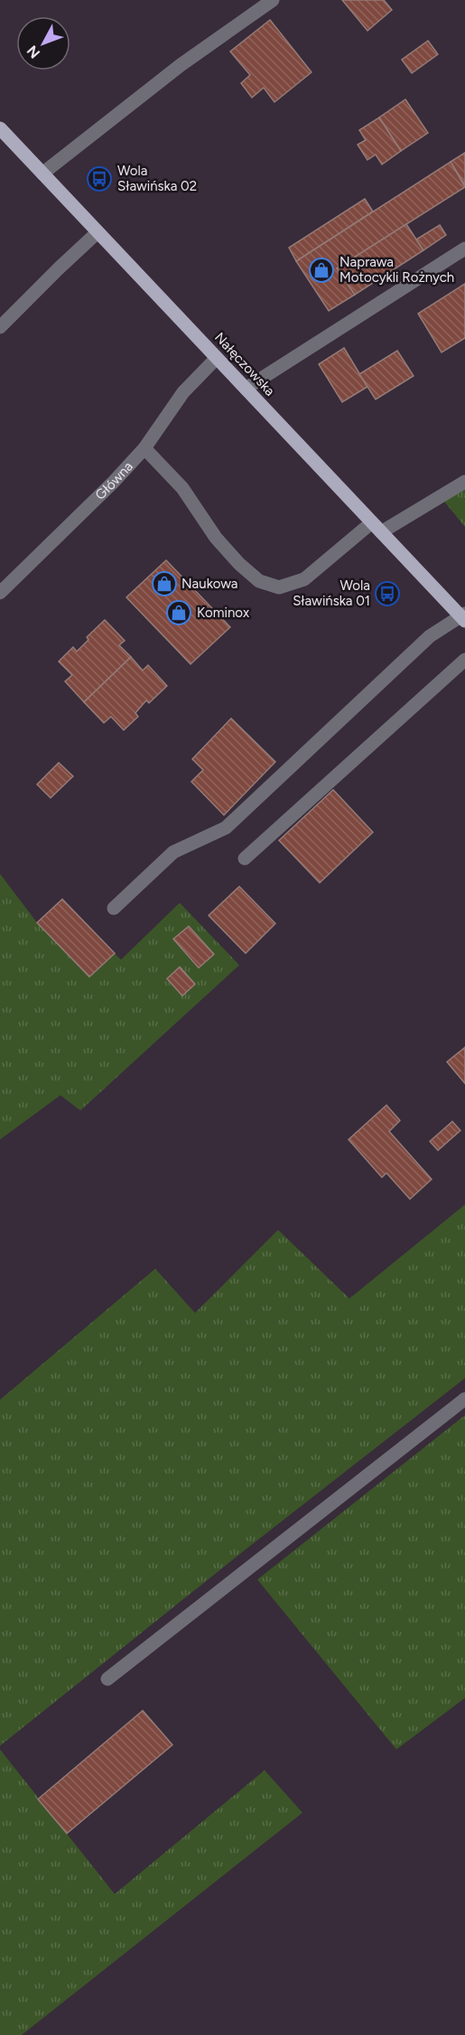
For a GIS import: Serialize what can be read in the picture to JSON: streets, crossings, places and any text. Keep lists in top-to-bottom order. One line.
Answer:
{"streets":{"main road":["Nałęczowska"],"street":["Główna"]},"crossings":[["Nałęczowska","Główna"]],"places":{"bus stop":["Wola Sławińska 02","Wola Sławińska 01"],"shop":["Naprawa Motocykli Rożnych","Naukowa","Kominox"]},"north":"bottom left"}
